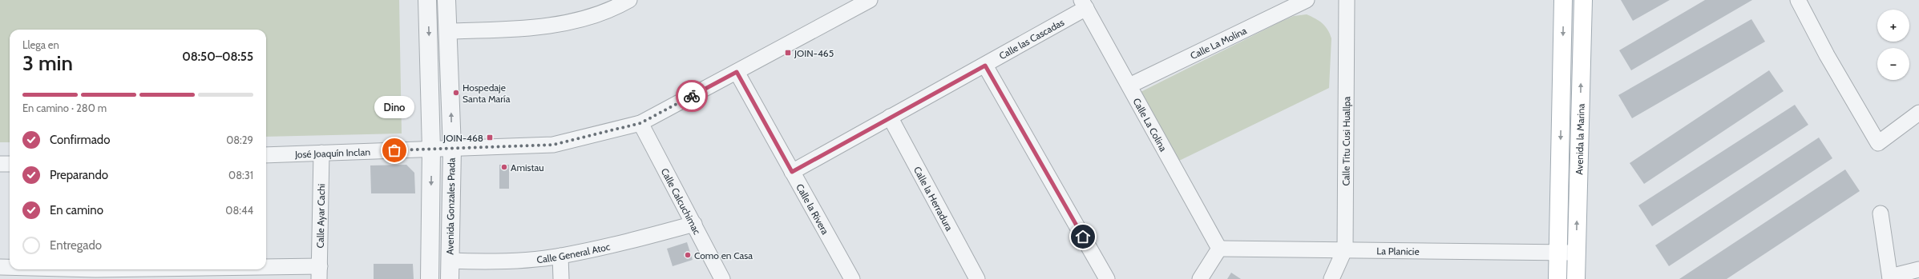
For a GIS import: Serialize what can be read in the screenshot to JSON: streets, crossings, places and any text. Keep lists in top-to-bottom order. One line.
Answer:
{"streets":{"main road":["Avenida la Marina"],"street":["Calle las Cascadas","Calle La Molina","Calle La Colina","Calle Titu Cusi Huallpa","José Joaquín Inclan","Calle la Herradura","Calle Calcuchimac","Avenida Gonzales Prada","Calle la Rivera","Calle Ayar Cachi","La Planicie","Calle General Atoc"]},"crossings":[["Calle las Cascadas","Calle La Colina"],["Calle las Cascadas","Calle la Herradura"],["Calle las Cascadas","Calle la Rivera"],["Calle La Molina","Calle La Colina"],["Calle La Colina","La Planicie"],["Avenida la Marina","La Planicie"],["Calle Titu Cusi Huallpa","La Planicie"],["José Joaquín Inclan","Calle Calcuchimac"],["José Joaquín Inclan","Avenida Gonzales Prada"],["José Joaquín Inclan","Calle la Rivera"],["José Joaquín Inclan","Calle Ayar Cachi"],["Calle Calcuchimac","Calle General Atoc"],["Avenida Gonzales Prada","Calle General Atoc"]],"places":{"transit":["JOIN-465","JOIN-468"],"other":["Hospedaje Santa María","Dino","Amistau","Como en Casa"]},"page":{"map_buttons":["+","−"],"heading":["3 min","Llega en","08:50–08:55"],"bar":"En camino · 280 m","bubble":"Dino","list":[["Confirmado","08:29"],["Preparando","08:31"],["En camino","08:44"],"Entregado"]}}
